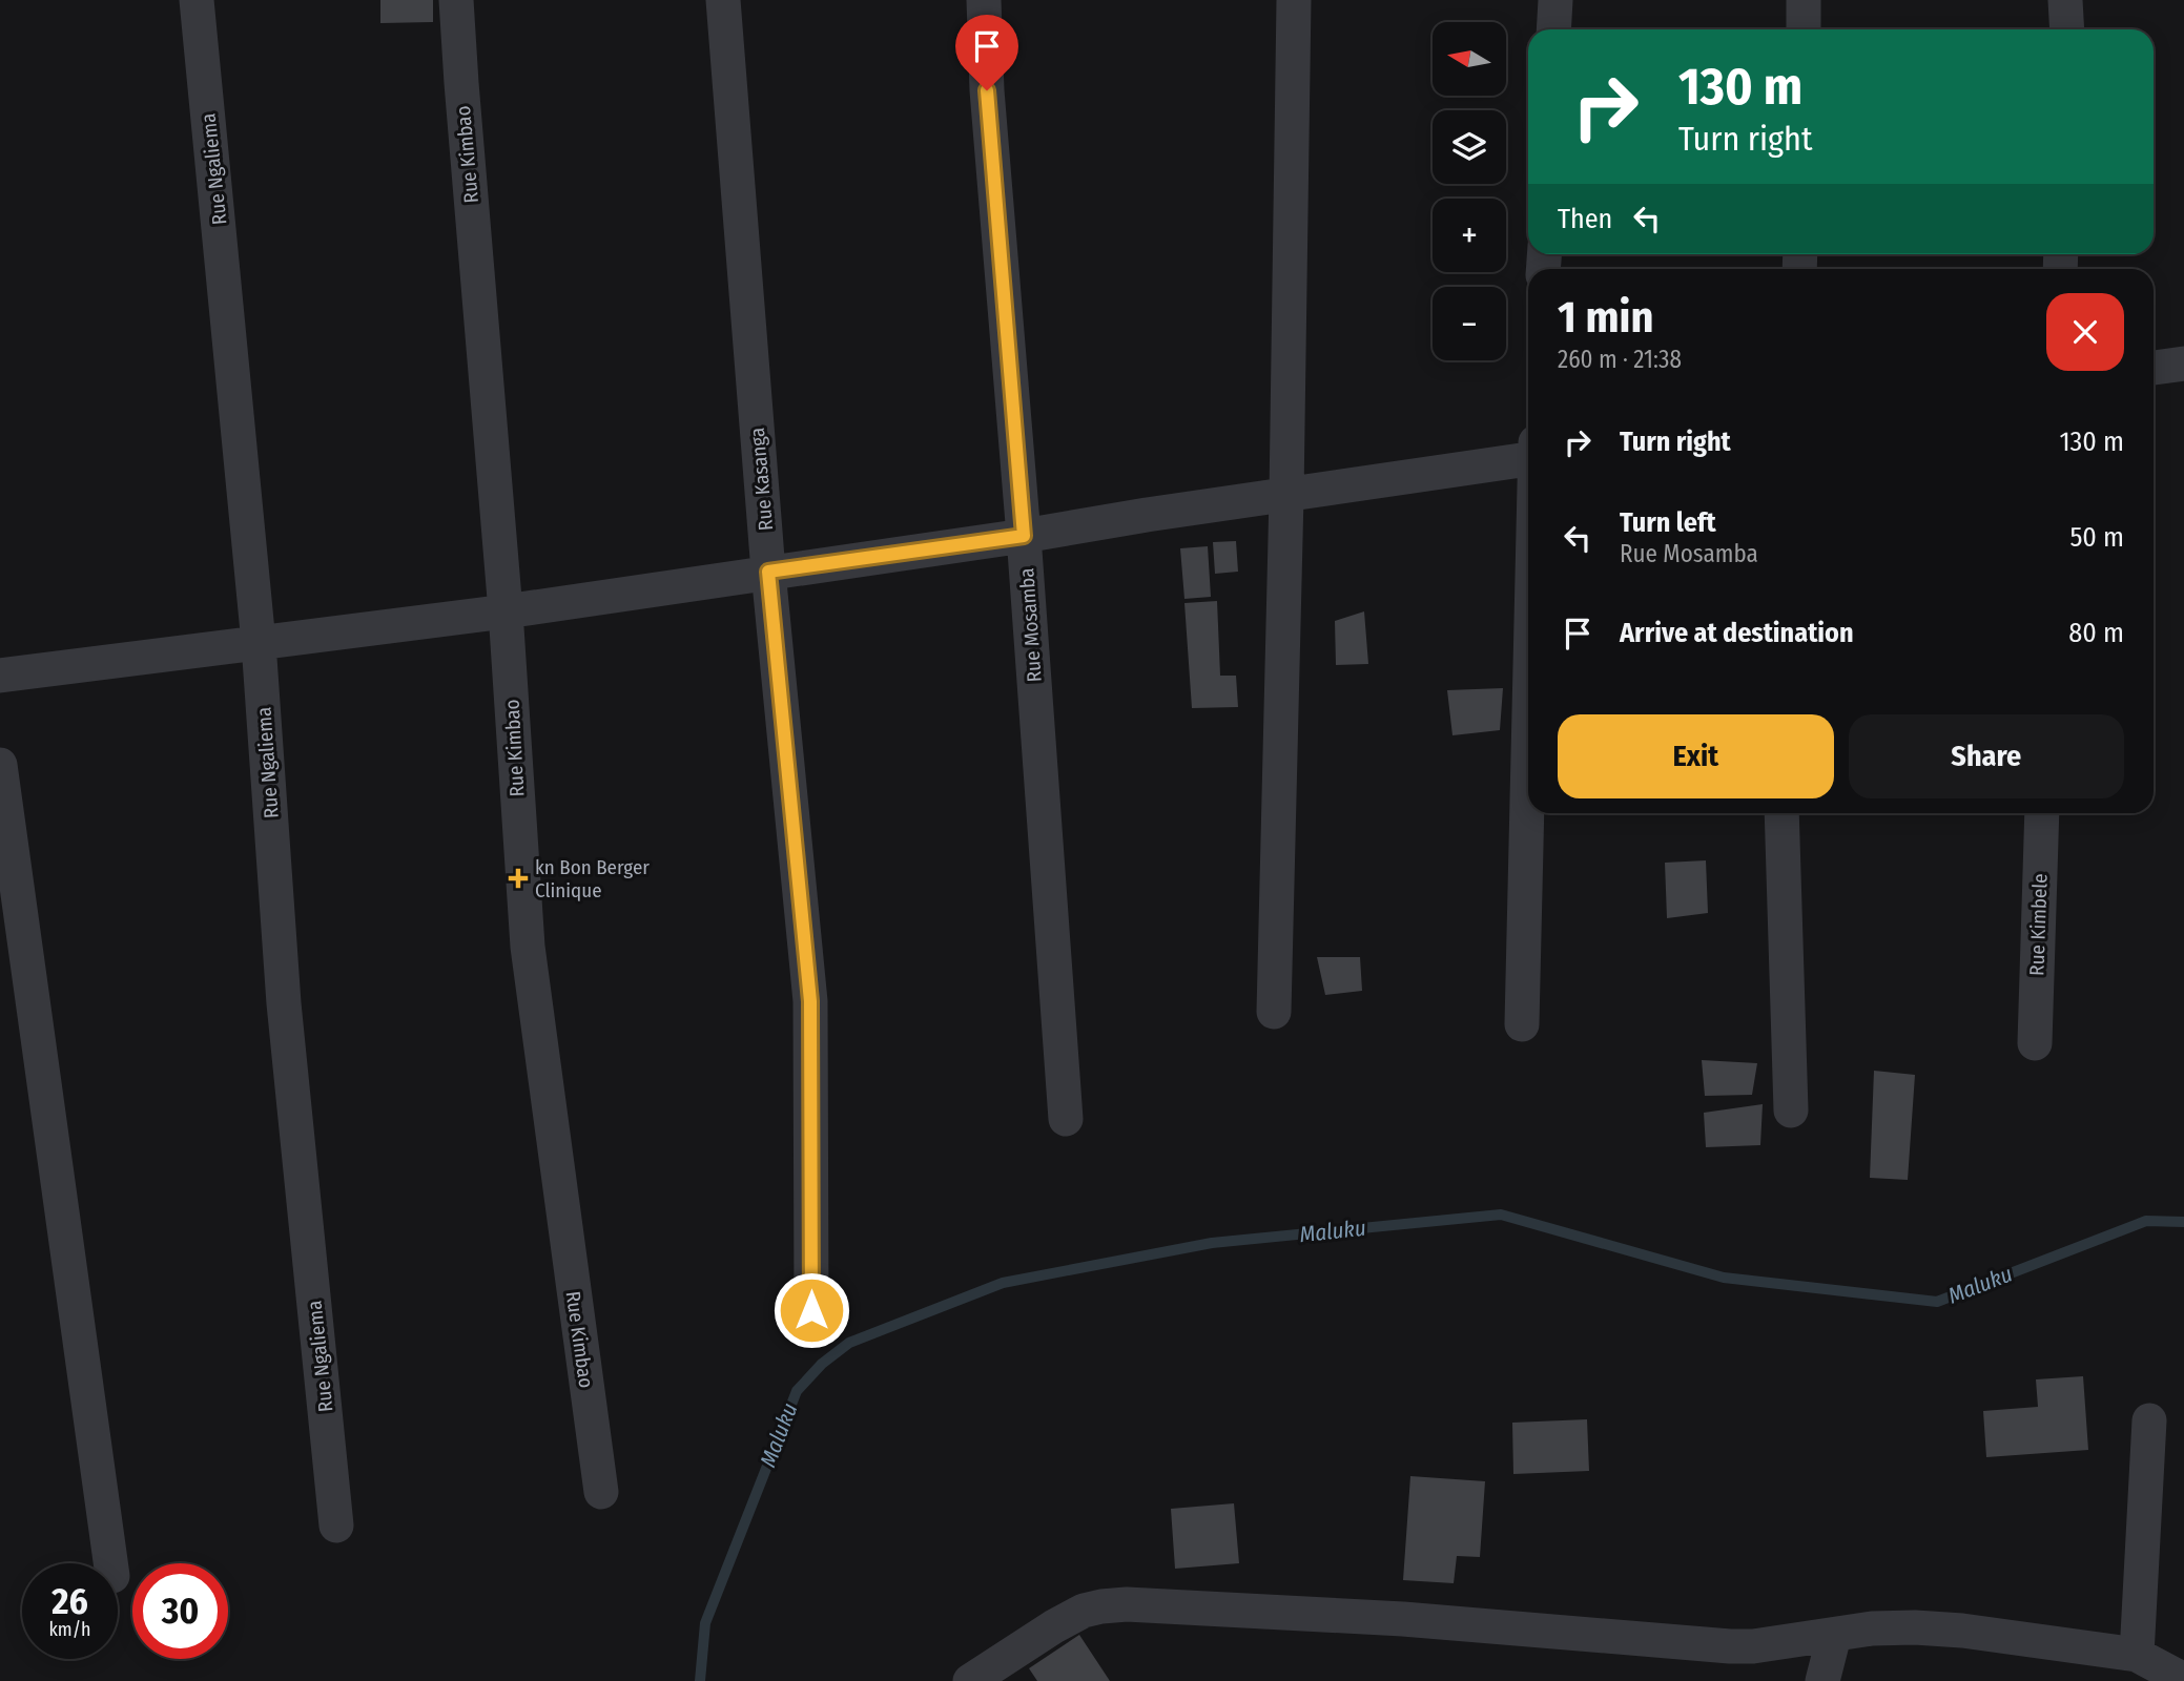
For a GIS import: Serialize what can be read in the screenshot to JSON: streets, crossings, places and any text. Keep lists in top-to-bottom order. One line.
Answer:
{"streets":{"street":["Rue Kimbao","Rue Ngaliema","Rue Kasanga","Rue Mosamba","Rue Kimbele"]},"water":["Maluku"],"places":{"health":["kn Bon Berger Clinique"]},"north":"left","page":{"map_buttons":["+","−"],"turn":["130 m","Turn right"],"then":"Then","heading":["1 min","260 m · 21:38"],"list":[{"name":"Turn right","value":"130 m"},{"name":"Turn left","note":"Rue Mosamba","value":"50 m"},{"name":"Arrive at destination","value":"80 m"}],"buttons":["Exit","Share"],"speed":"26 km/h","limit":"30"}}
